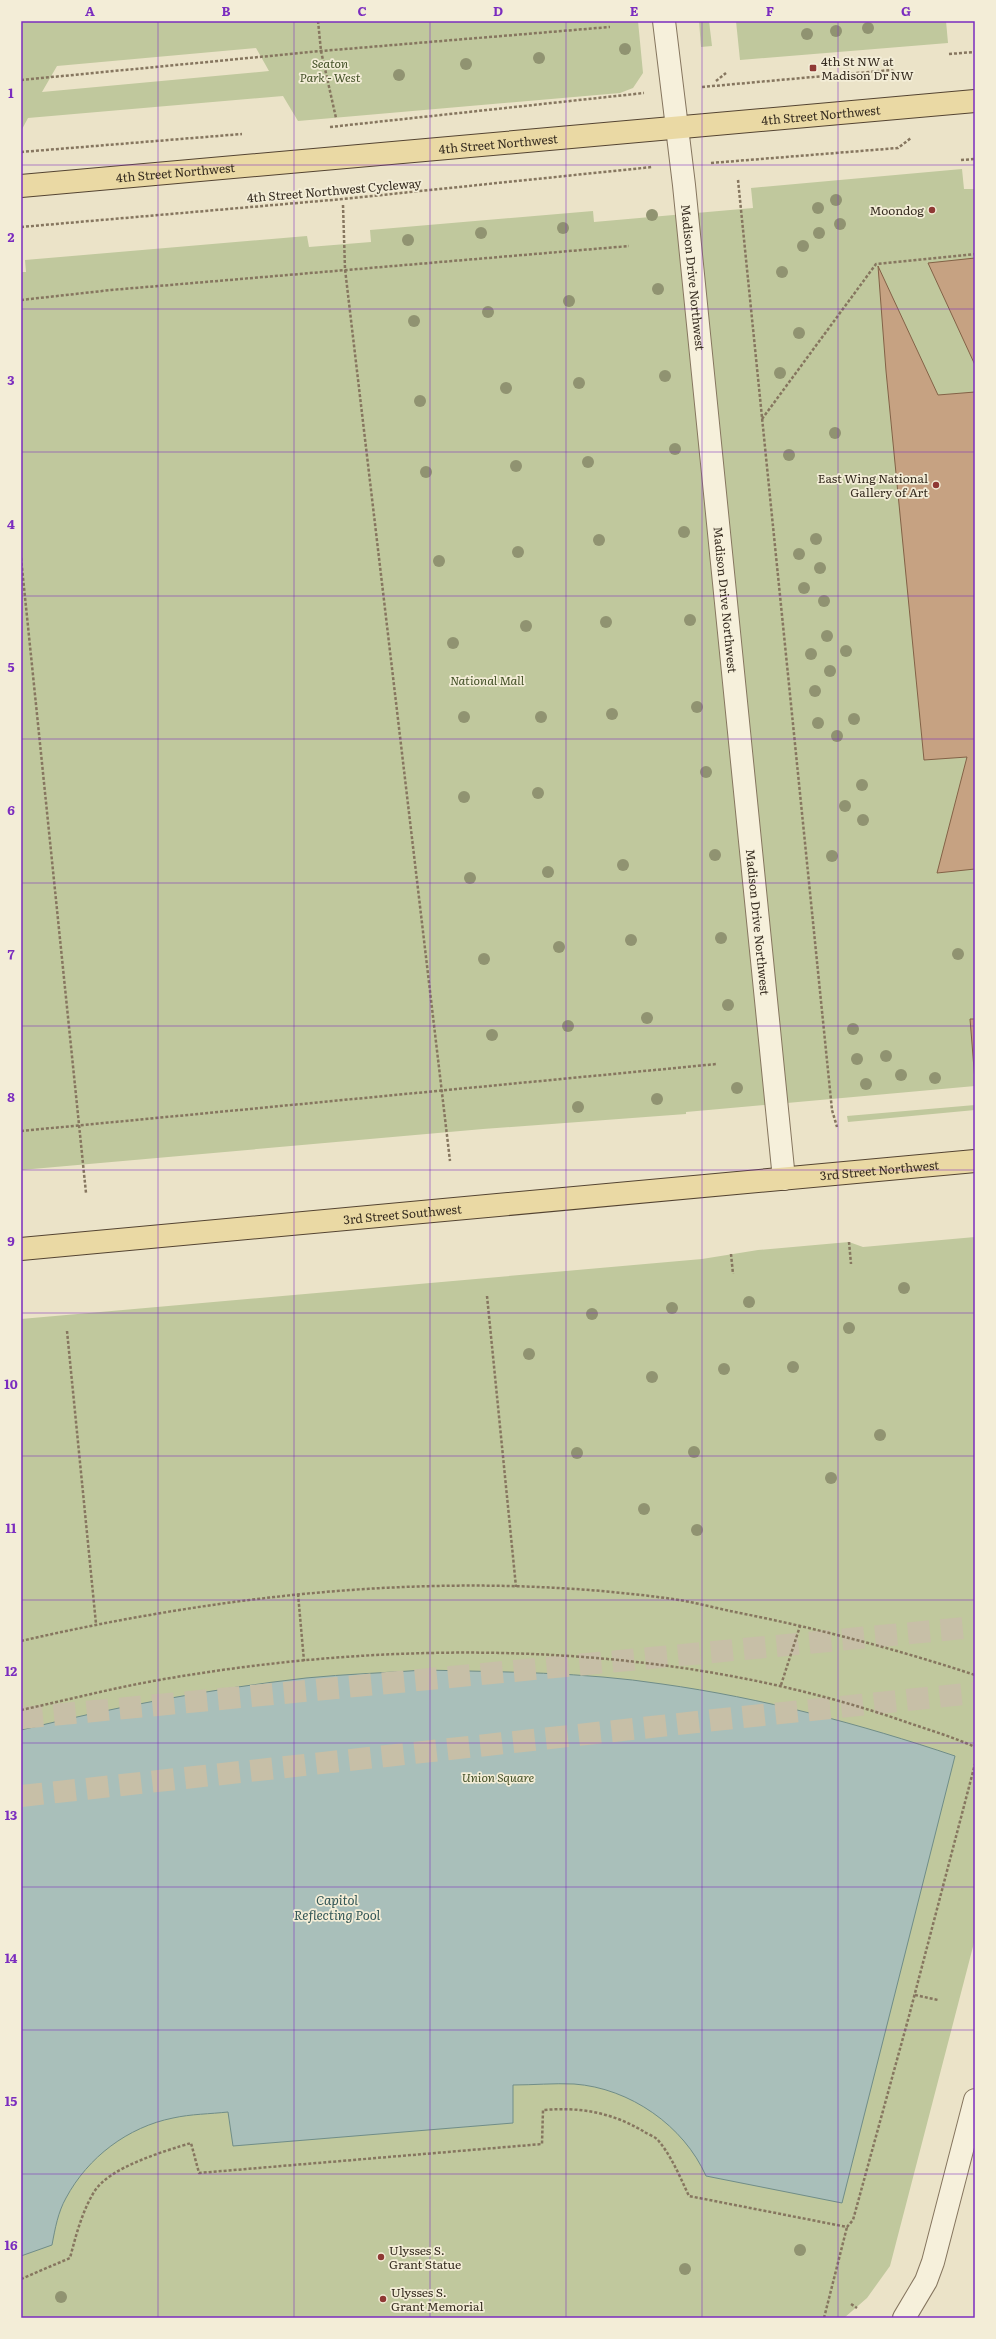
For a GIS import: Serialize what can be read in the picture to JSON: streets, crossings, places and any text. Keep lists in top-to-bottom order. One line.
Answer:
{"streets":{"main road":["4th Street Northwest","3rd Street Northwest","3rd Street Southwest"],"street":["Madison Drive Northwest"],"path":["4th Street Northwest Cycleway"]},"crossings":[["4th Street Northwest","Madison Drive Northwest"],["Madison Drive Northwest","3rd Street Northwest"],["Madison Drive Northwest","3rd Street Southwest"],["3rd Street Northwest","3rd Street Southwest"]],"water":["Capitol Reflecting Pool"],"parks":["Seaton Park - West","National Mall","Union Square"],"places":{"transit":["4th St NW at Madison Dr NW"],"other":["Moondog","East Wing National Gallery of Art","Ulysses S. Grant Statue","Ulysses S. Grant Memorial"]},"grid":{"columns":["A","B","C","D","E","F","G"],"rows":["1","2","3","4","5","6","7","8","9","10","11","12","13","14","15","16"]}}
